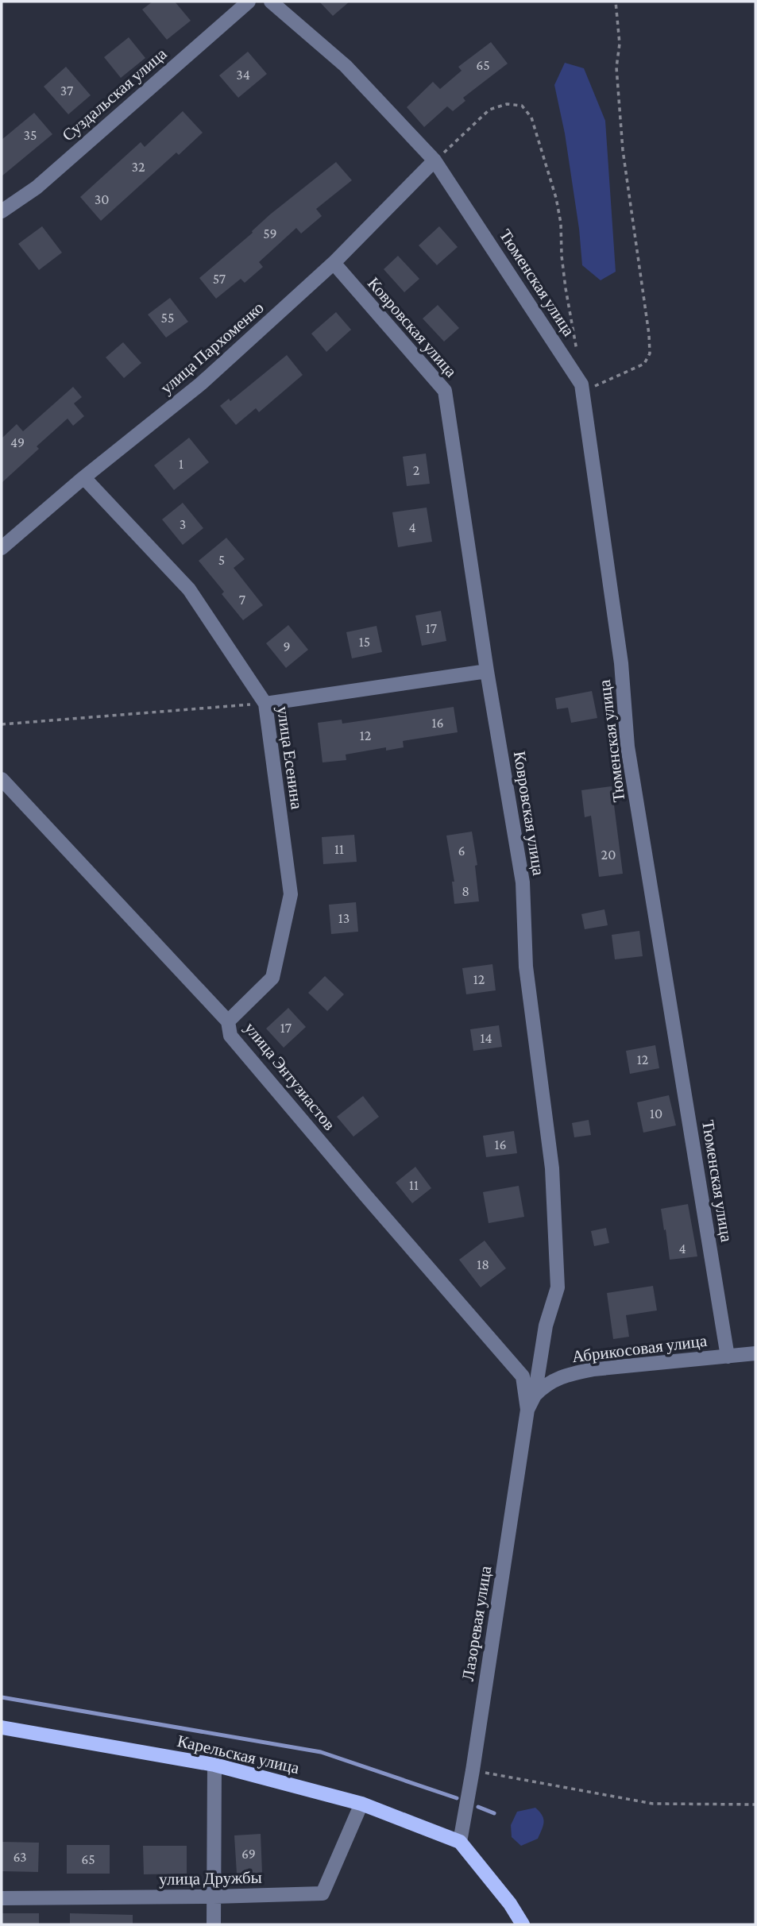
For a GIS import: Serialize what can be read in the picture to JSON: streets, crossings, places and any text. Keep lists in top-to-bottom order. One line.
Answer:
{"streets":{"main road":["Карельская улица"],"street":["Суздальская улица","Тюменская улица","Ковровская улица","улица Пархоменко","улица Есенина","улица Энтузиастов","Абрикосовая улица","Лазоревая улица","улица Дружбы"]},"crossings":[["Тюменская улица","улица Пархоменко"],["Тюменская улица","Абрикосовая улица"],["Ковровская улица","улица Пархоменко"],["Ковровская улица","улица Энтузиастов"],["Ковровская улица","Абрикосовая улица"],["Ковровская улица","Лазоревая улица"],["улица Пархоменко","улица Есенина"],["улица Есенина","улица Энтузиастов"],["улица Энтузиастов","Лазоревая улица"],["Лазоревая улица","Карельская улица"],["Карельская улица","улица Дружбы"]],"house_numbers":["65","34","37","35","32","30","59","57","55","49","1","2","3","4","5","7","17","15","9","16","12","11","6","20","8","13","12","17","14","12","10","16","11","4","18","69","63","65"]}
